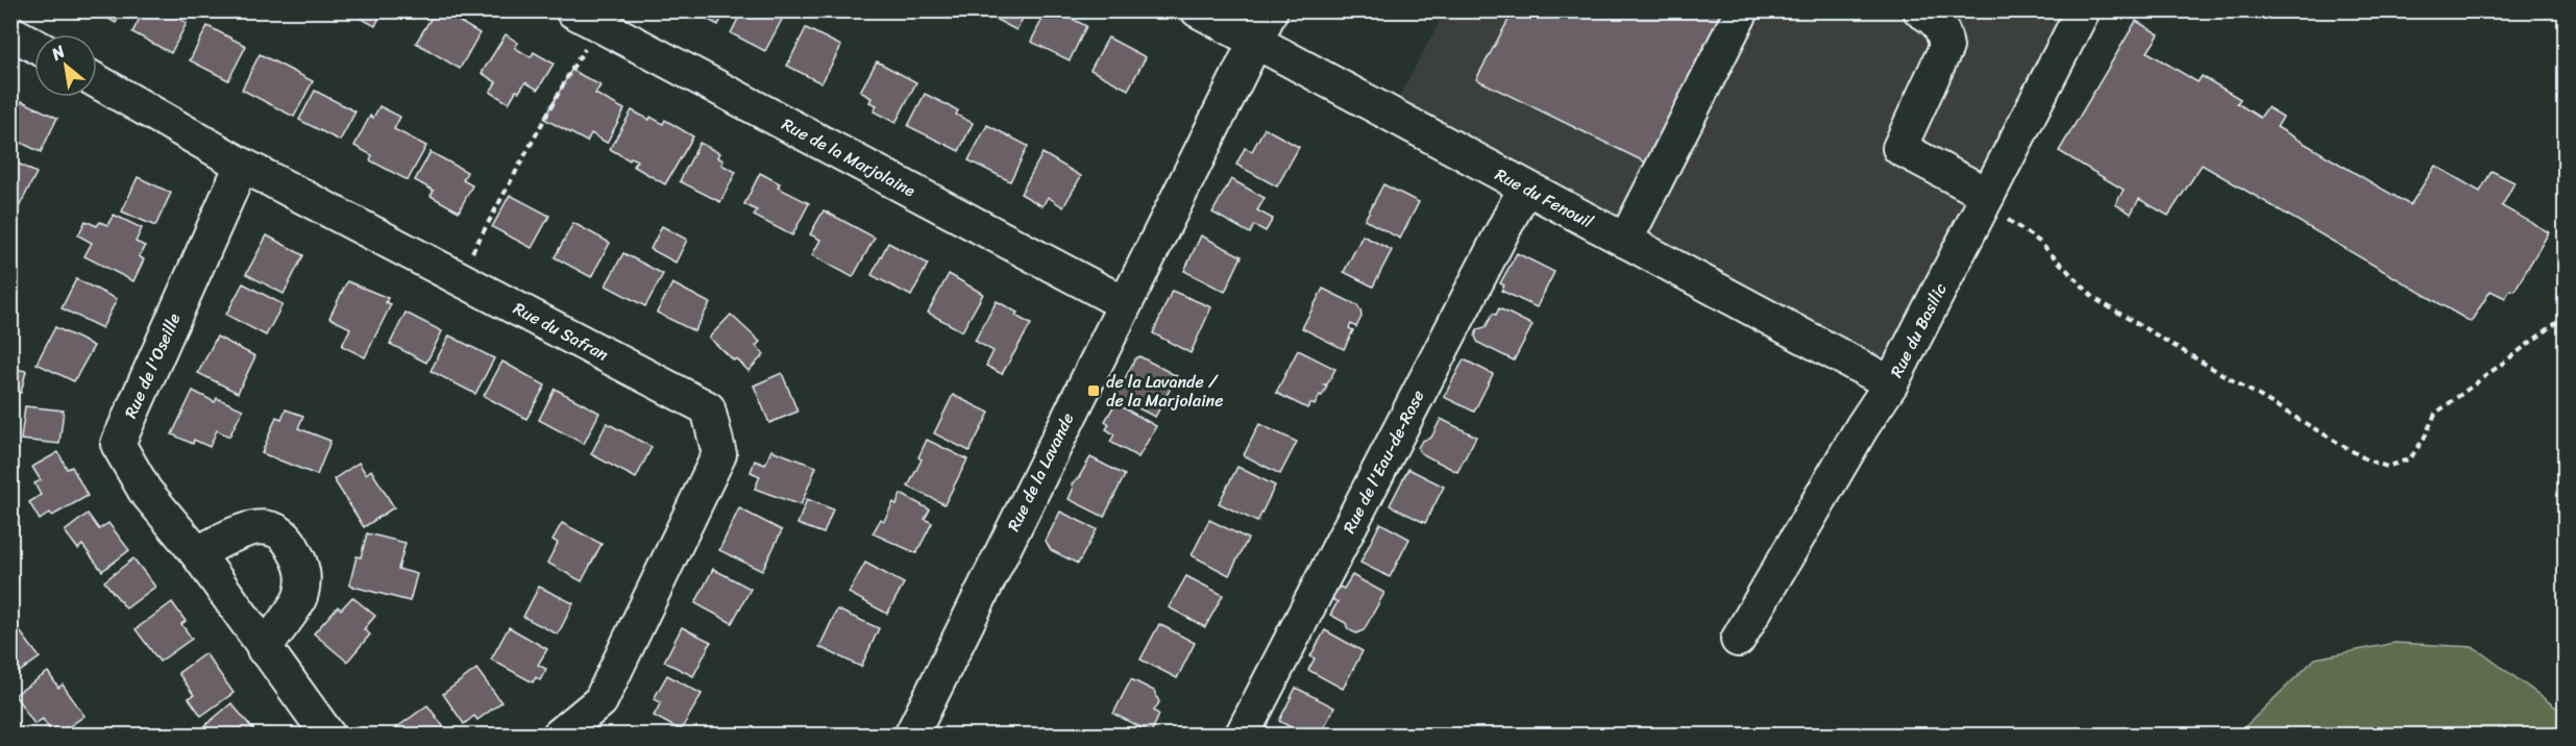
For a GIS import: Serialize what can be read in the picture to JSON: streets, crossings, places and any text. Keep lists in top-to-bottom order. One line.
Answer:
{"streets":{"street":["Rue de la Marjolaine","Rue du Fenouil","Rue du Basilic","Rue du Safran","Rue de l'Oseille","Rue de l'Eau-de-Rose","Rue de la Lavande"]},"crossings":[["Rue de la Marjolaine","Rue de la Lavande"],["Rue du Fenouil","Rue du Basilic"],["Rue du Fenouil","Rue de l'Eau-de-Rose"],["Rue du Fenouil","Rue de la Lavande"],["Rue du Safran","Rue de l'Oseille"]],"places":{"transit":["de la Lavande / de la Marjolaine"]},"north":"top left"}
